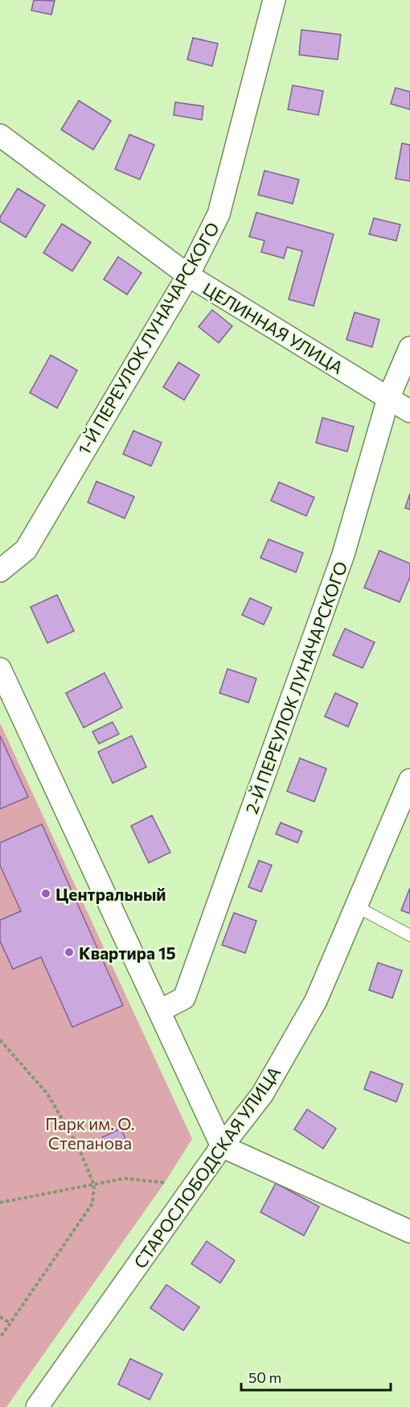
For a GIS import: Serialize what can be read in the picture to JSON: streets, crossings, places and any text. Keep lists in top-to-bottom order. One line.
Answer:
{"streets":{"street":["ЦЕЛИННАЯ УЛИЦА","1-Й ПЕРЕУЛОК ЛУНАЧАРСКОГО","2-Й ПЕРЕУЛОК ЛУНАЧАРСКОГО","СТАРОСЛОБОДСКАЯ УЛИЦА"]},"crossings":[["ЦЕЛИННАЯ УЛИЦА","1-Й ПЕРЕУЛОК ЛУНАЧАРСКОГО"],["ЦЕЛИННАЯ УЛИЦА","2-Й ПЕРЕУЛОК ЛУНАЧАРСКОГО"]],"parks":["Парк им. О. Степанова"],"places":["Центральный","Квартира 15"],"scale_bar":"50 m"}
